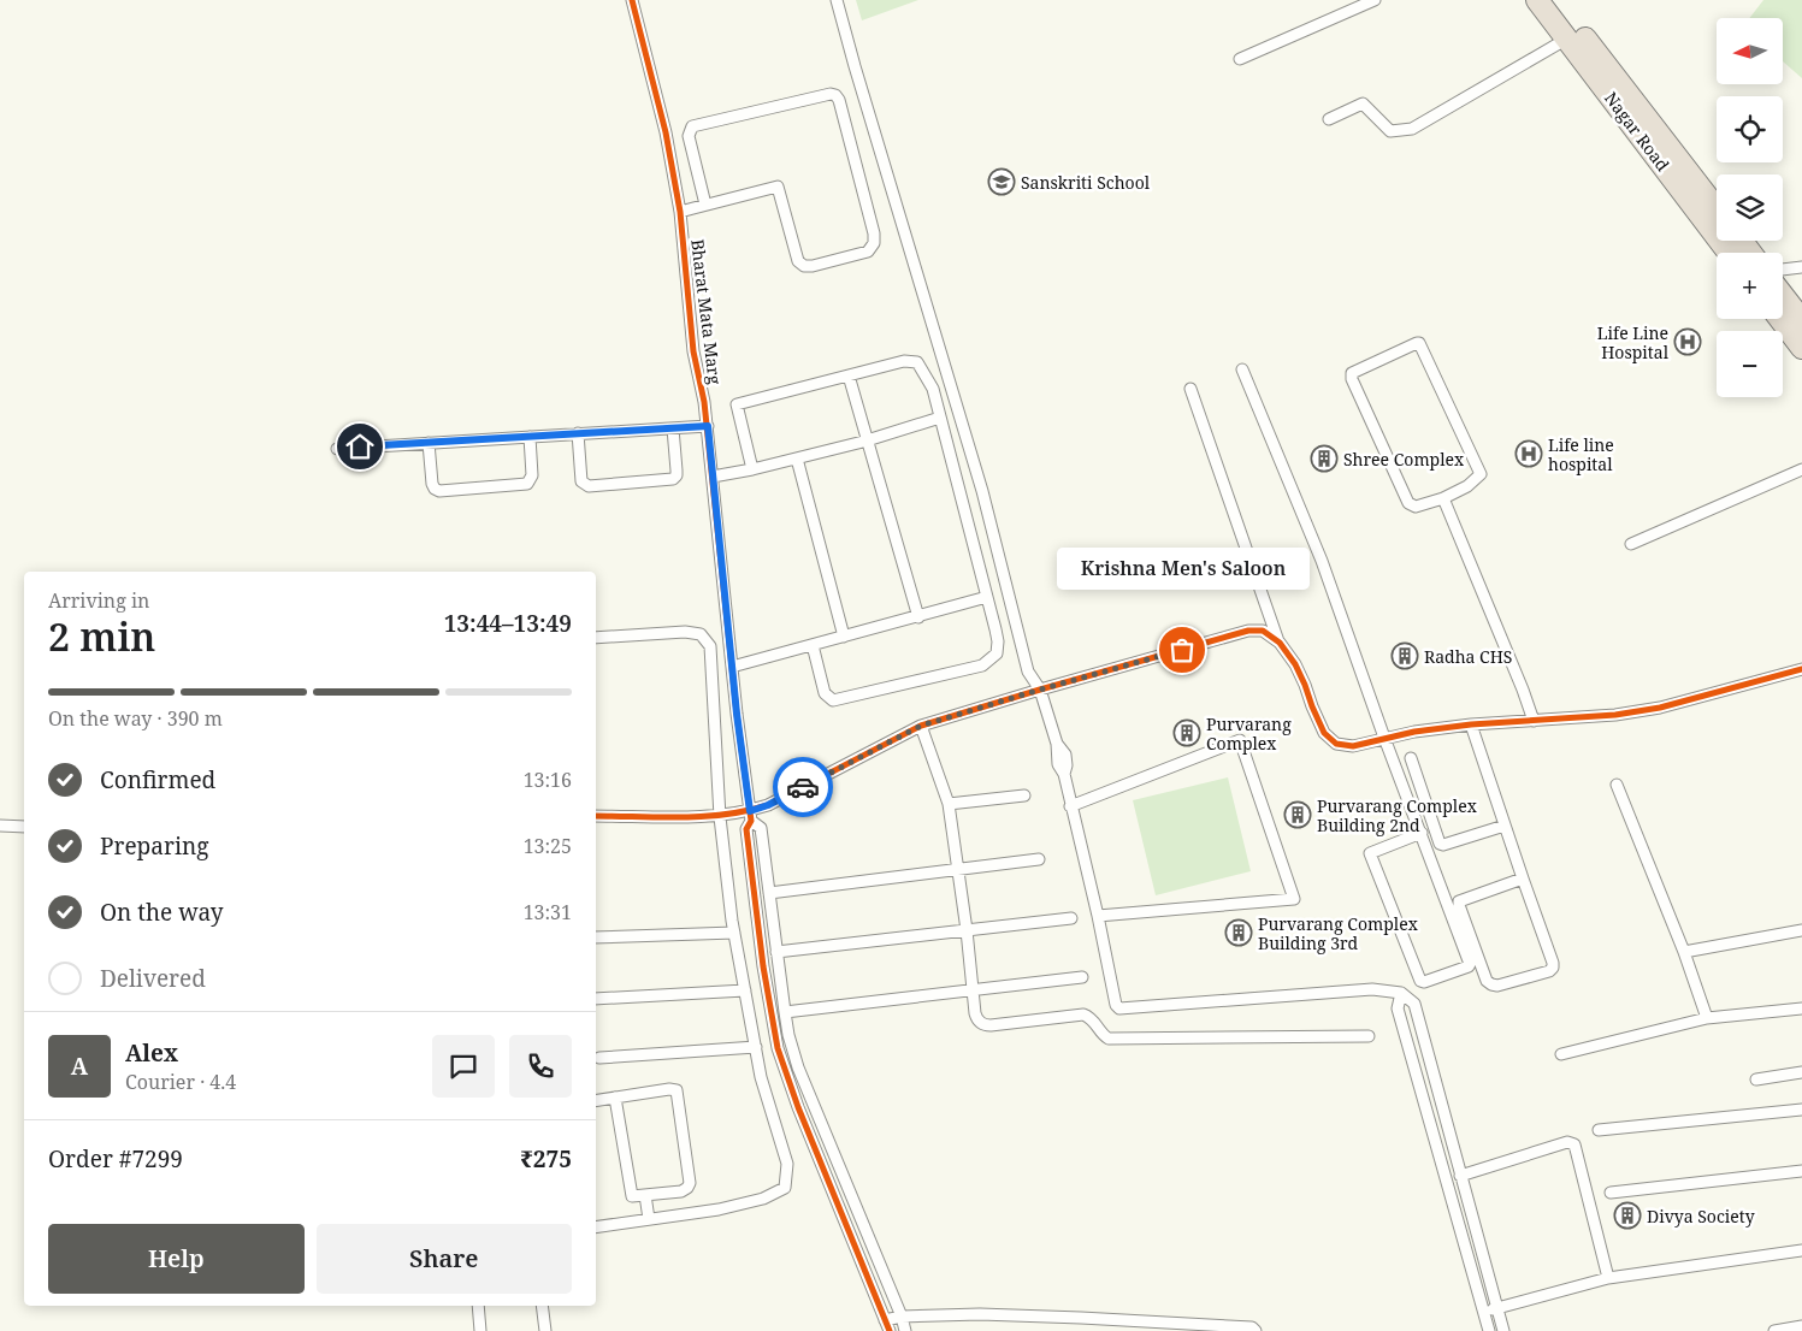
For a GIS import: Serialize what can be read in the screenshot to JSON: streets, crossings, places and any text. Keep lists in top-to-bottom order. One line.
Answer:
{"streets":{"highway":["Nagar Road"],"street":["Bharat Mata Marg"]},"places":{"school or university":["Sanskriti School"],"hospital":["Life Line Hospital","Life line hospital"],"building":["Shree Complex","Radha CHS","Purvarang Complex","Purvarang Complex Building 2nd","Purvarang Complex Building 3rd","Divya Society"],"other":["Krishna Men's Saloon"]},"north":"left","page":{"map_buttons":["+","−"],"bubble":"Krishna Men's Saloon","heading":["2 min","Arriving in","13:44–13:49"],"panel":["Alex","Courier · 4.4","Order #7299","₹275"],"bar":"On the way · 390 m","list":[["Confirmed","13:16"],["Preparing","13:25"],["On the way","13:31"],"Delivered"],"round":"A","buttons":["Help","Share"]}}
